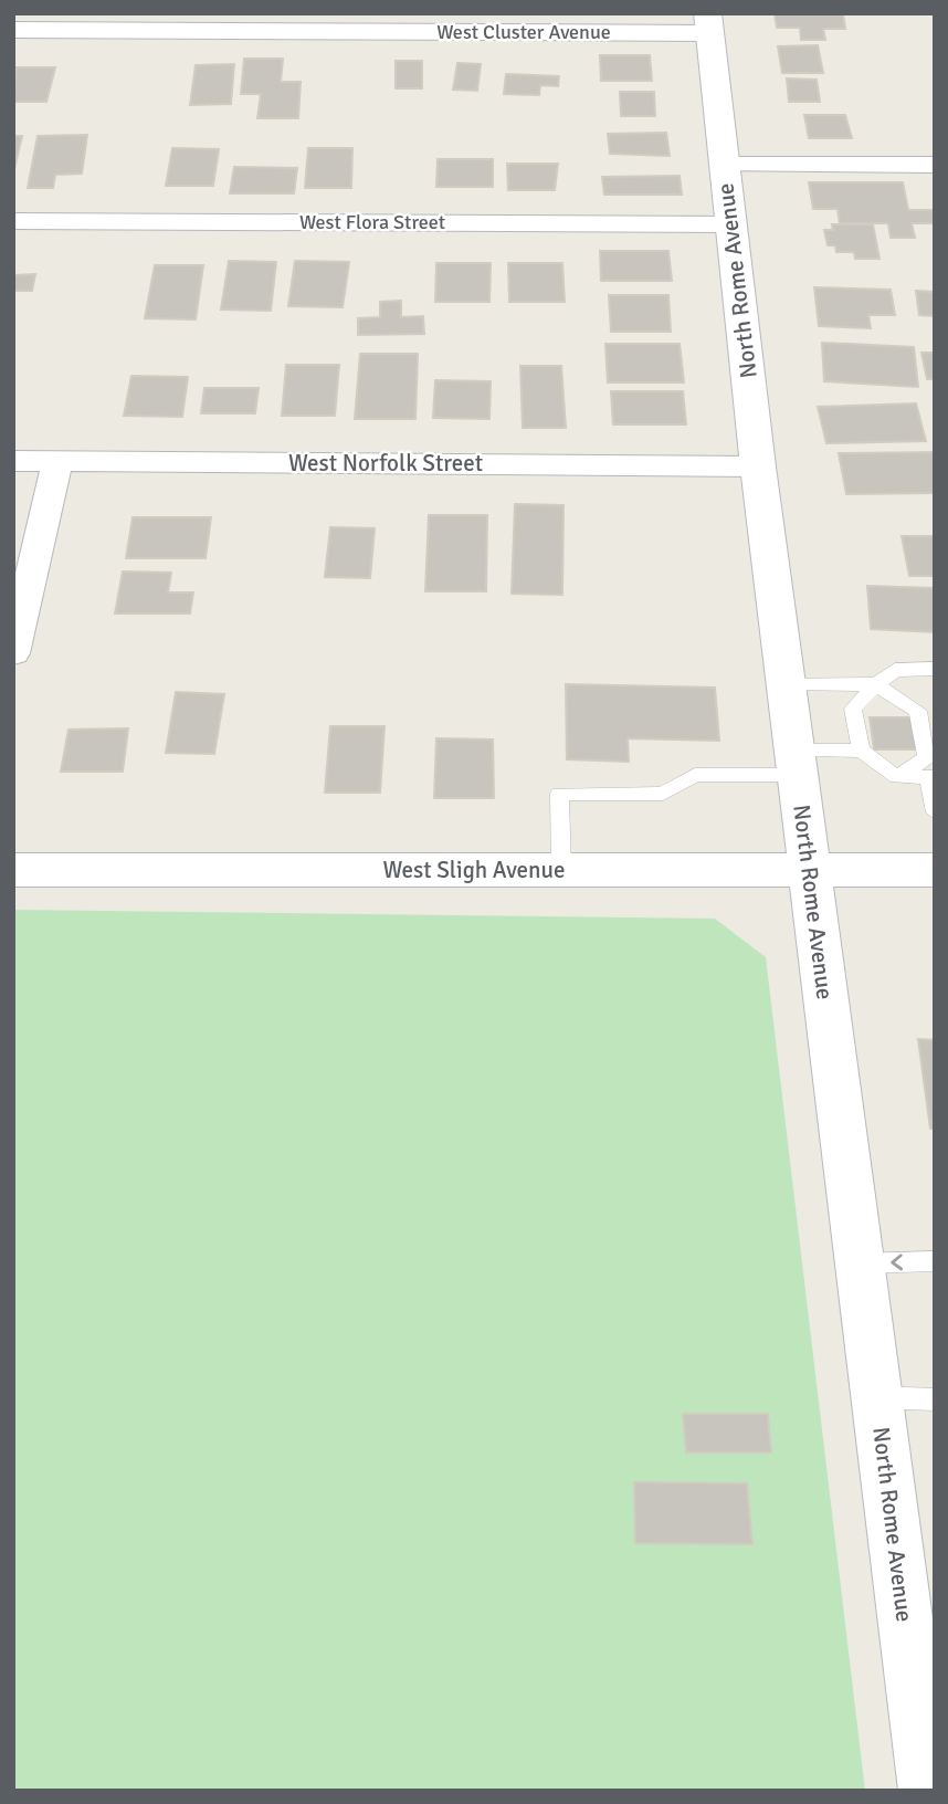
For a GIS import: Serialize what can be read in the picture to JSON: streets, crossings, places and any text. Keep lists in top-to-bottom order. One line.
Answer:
{"streets":{"street":["West Cluster Avenue","West Flora Street","North Rome Avenue","West Norfolk Street","West Sligh Avenue"]},"crossings":[["West Cluster Avenue","North Rome Avenue"],["West Flora Street","North Rome Avenue"],["North Rome Avenue","West Norfolk Street"],["North Rome Avenue","West Sligh Avenue"]]}
